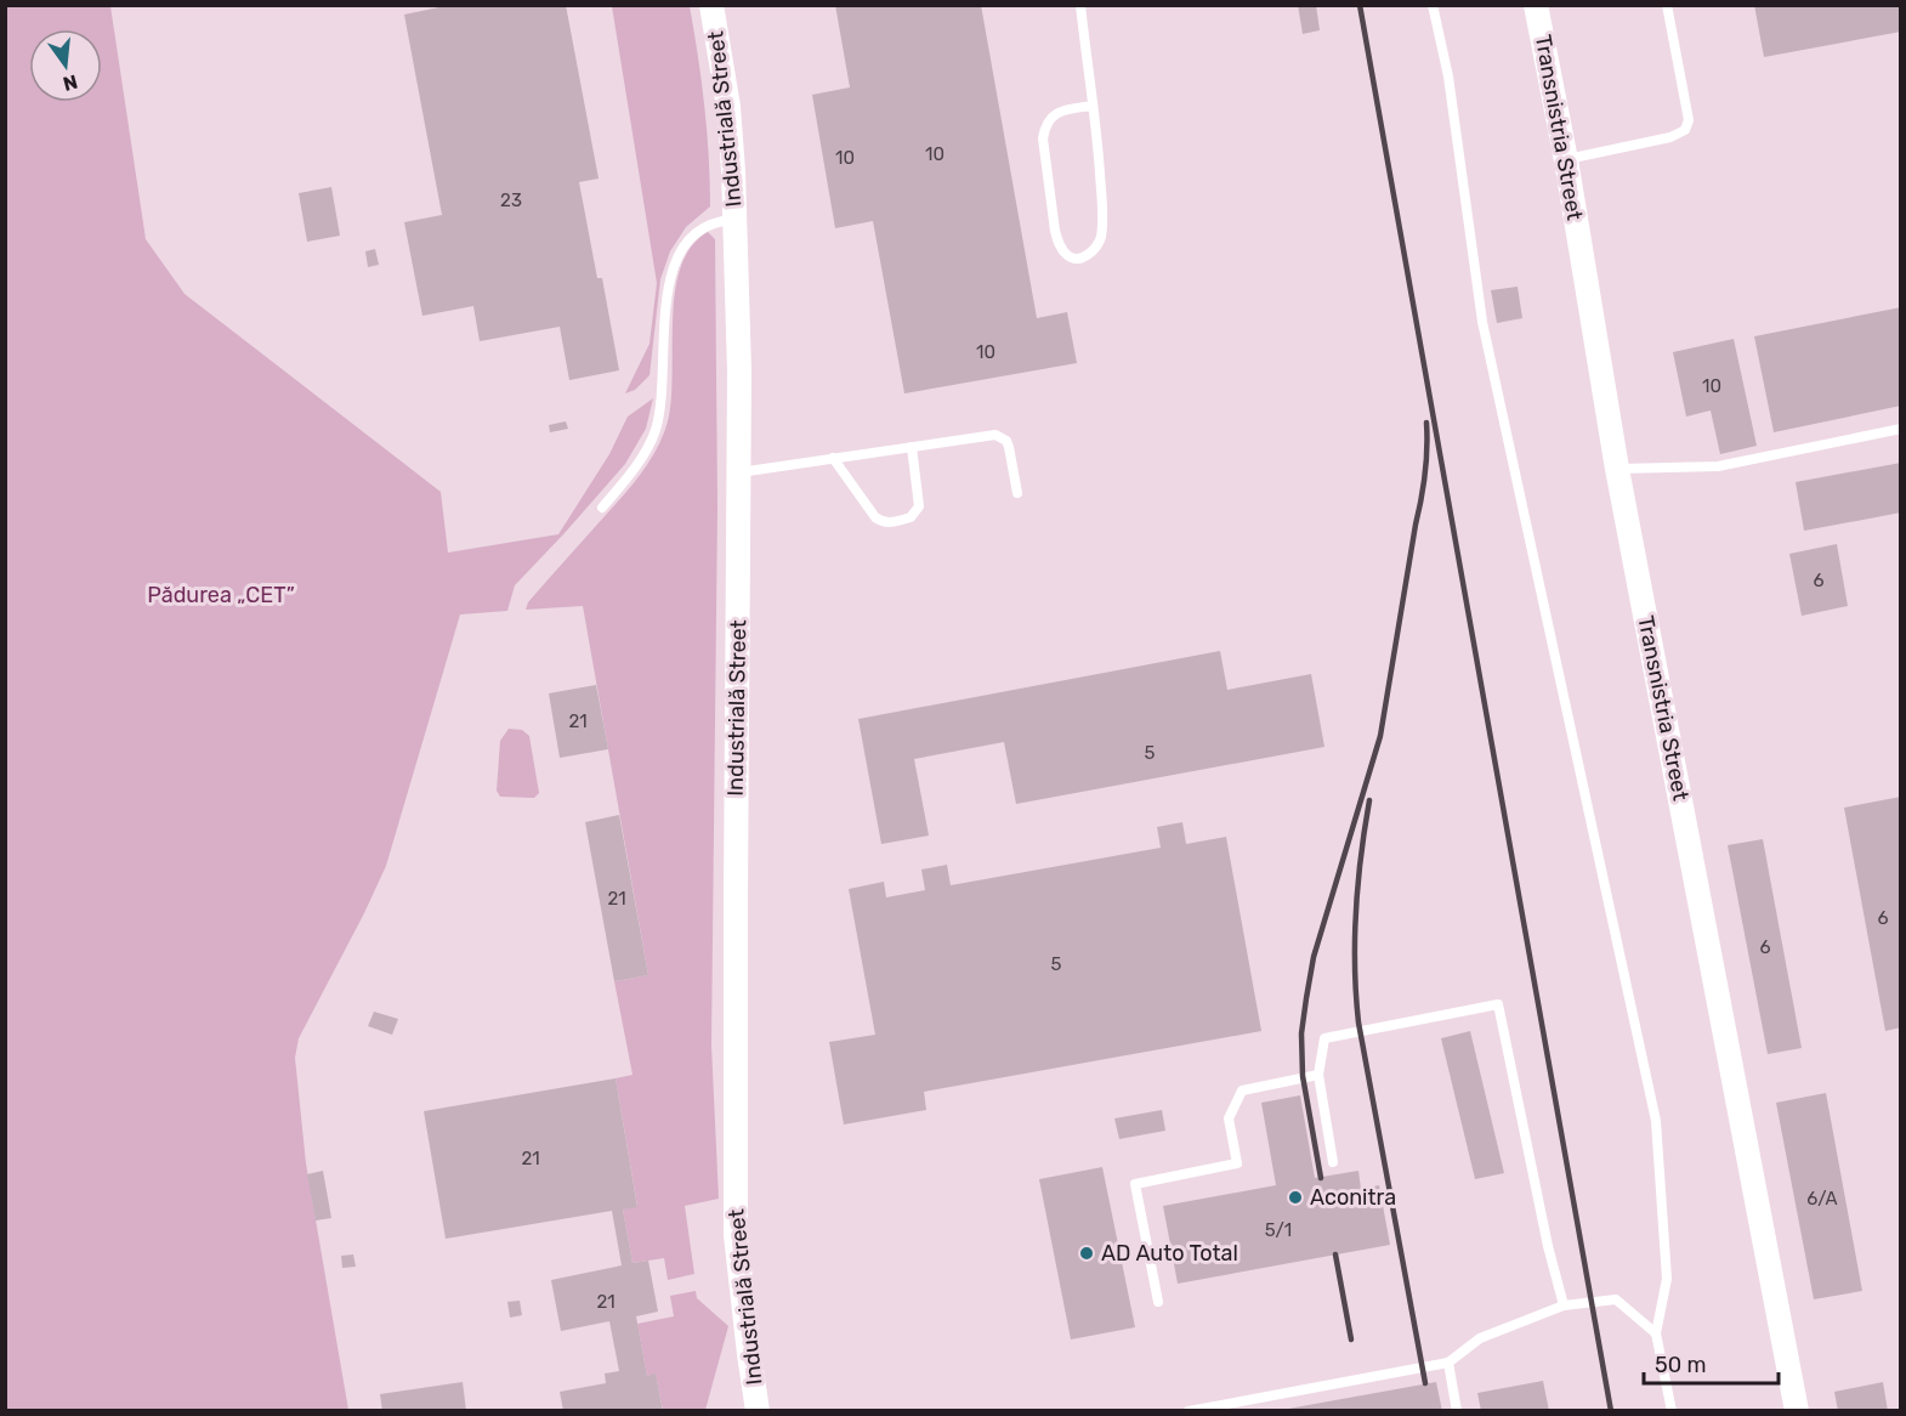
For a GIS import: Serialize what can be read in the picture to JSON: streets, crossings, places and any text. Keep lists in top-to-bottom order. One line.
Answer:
{"streets":{"street":["Industrială Street","Transnistria Street"]},"parks":["Pădurea „CET”"],"places":["Aconitra","AD Auto Total"],"house_numbers":["10","10","23","10","10","6","21","5","21","6","6","5","21","6/A","5/1","21"],"scale_bar":"50 m","north":"bottom"}
